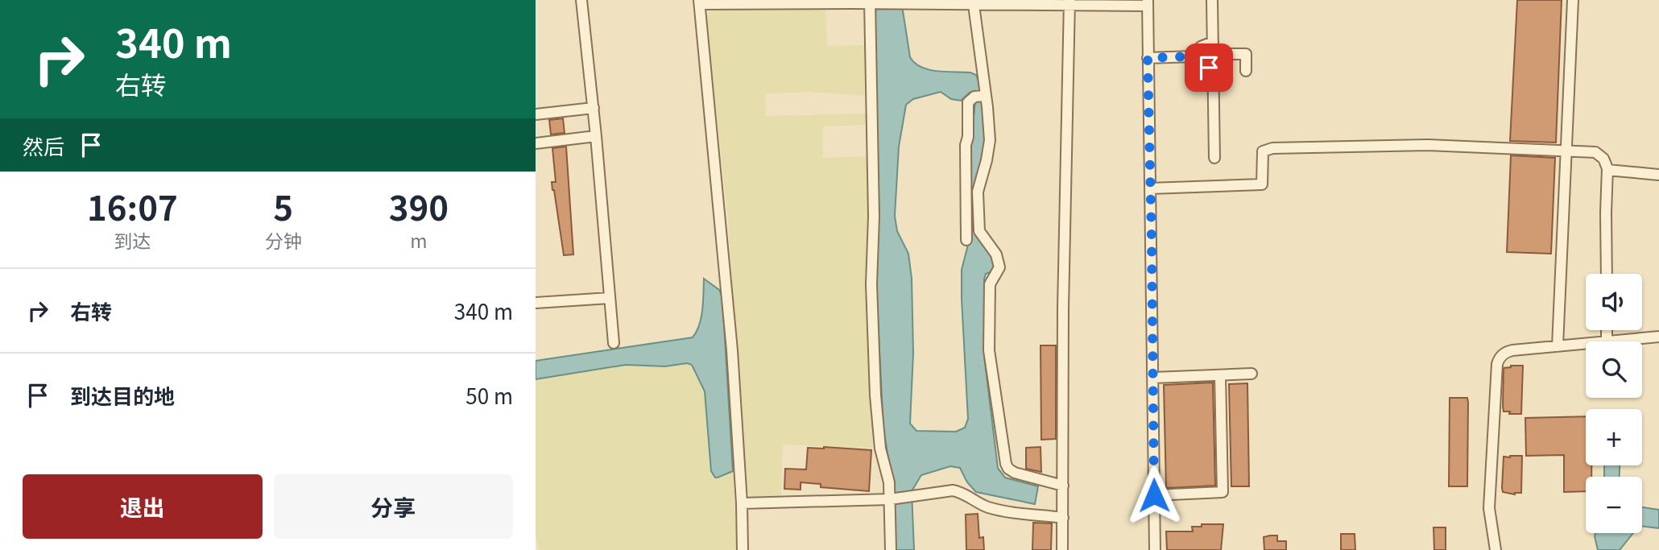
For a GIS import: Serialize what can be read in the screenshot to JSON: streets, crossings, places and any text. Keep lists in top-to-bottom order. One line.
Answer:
{"page":{"turn":["340 m","右转"],"then":"然后","eta":["16:07","到达","5","分钟","390","m"],"list":[{"name":"右转","value":"340 m"},{"name":"到达目的地","value":"50 m"}],"map_buttons":["+","−"],"buttons":["退出","分享"]}}
